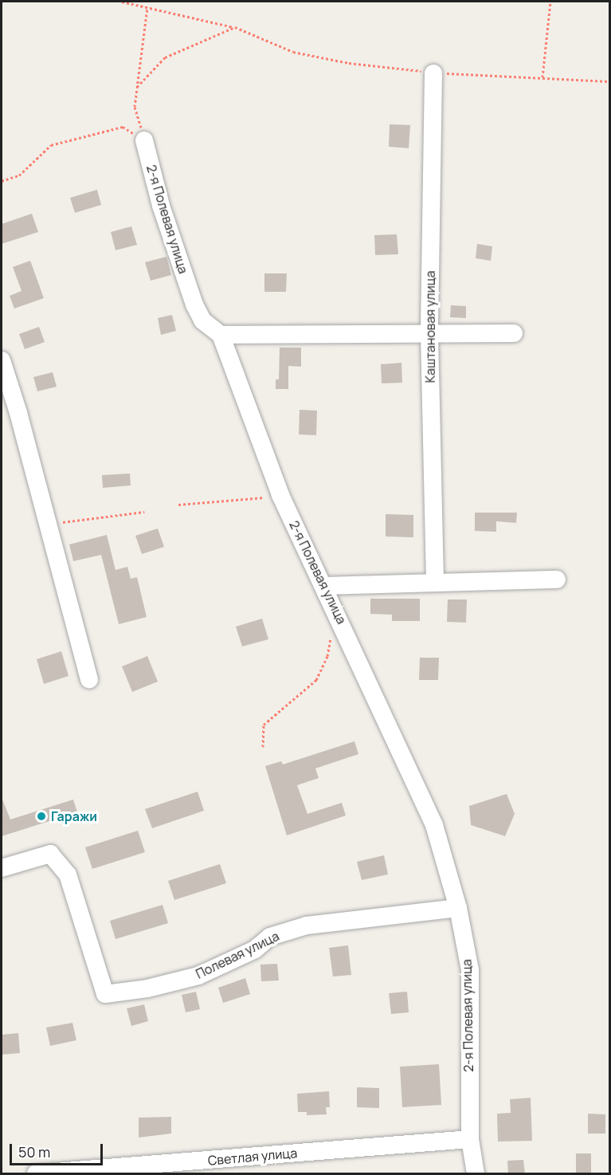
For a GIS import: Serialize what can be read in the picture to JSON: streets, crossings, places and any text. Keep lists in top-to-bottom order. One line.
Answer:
{"streets":{"street":["2-я Полевая улица","Каштановая улица","Полевая улица","Светлая улица"]},"crossings":[["2-я Полевая улица","Полевая улица"],["2-я Полевая улица","Светлая улица"]],"places":["Гаражи"],"scale_bar":"50 m"}
